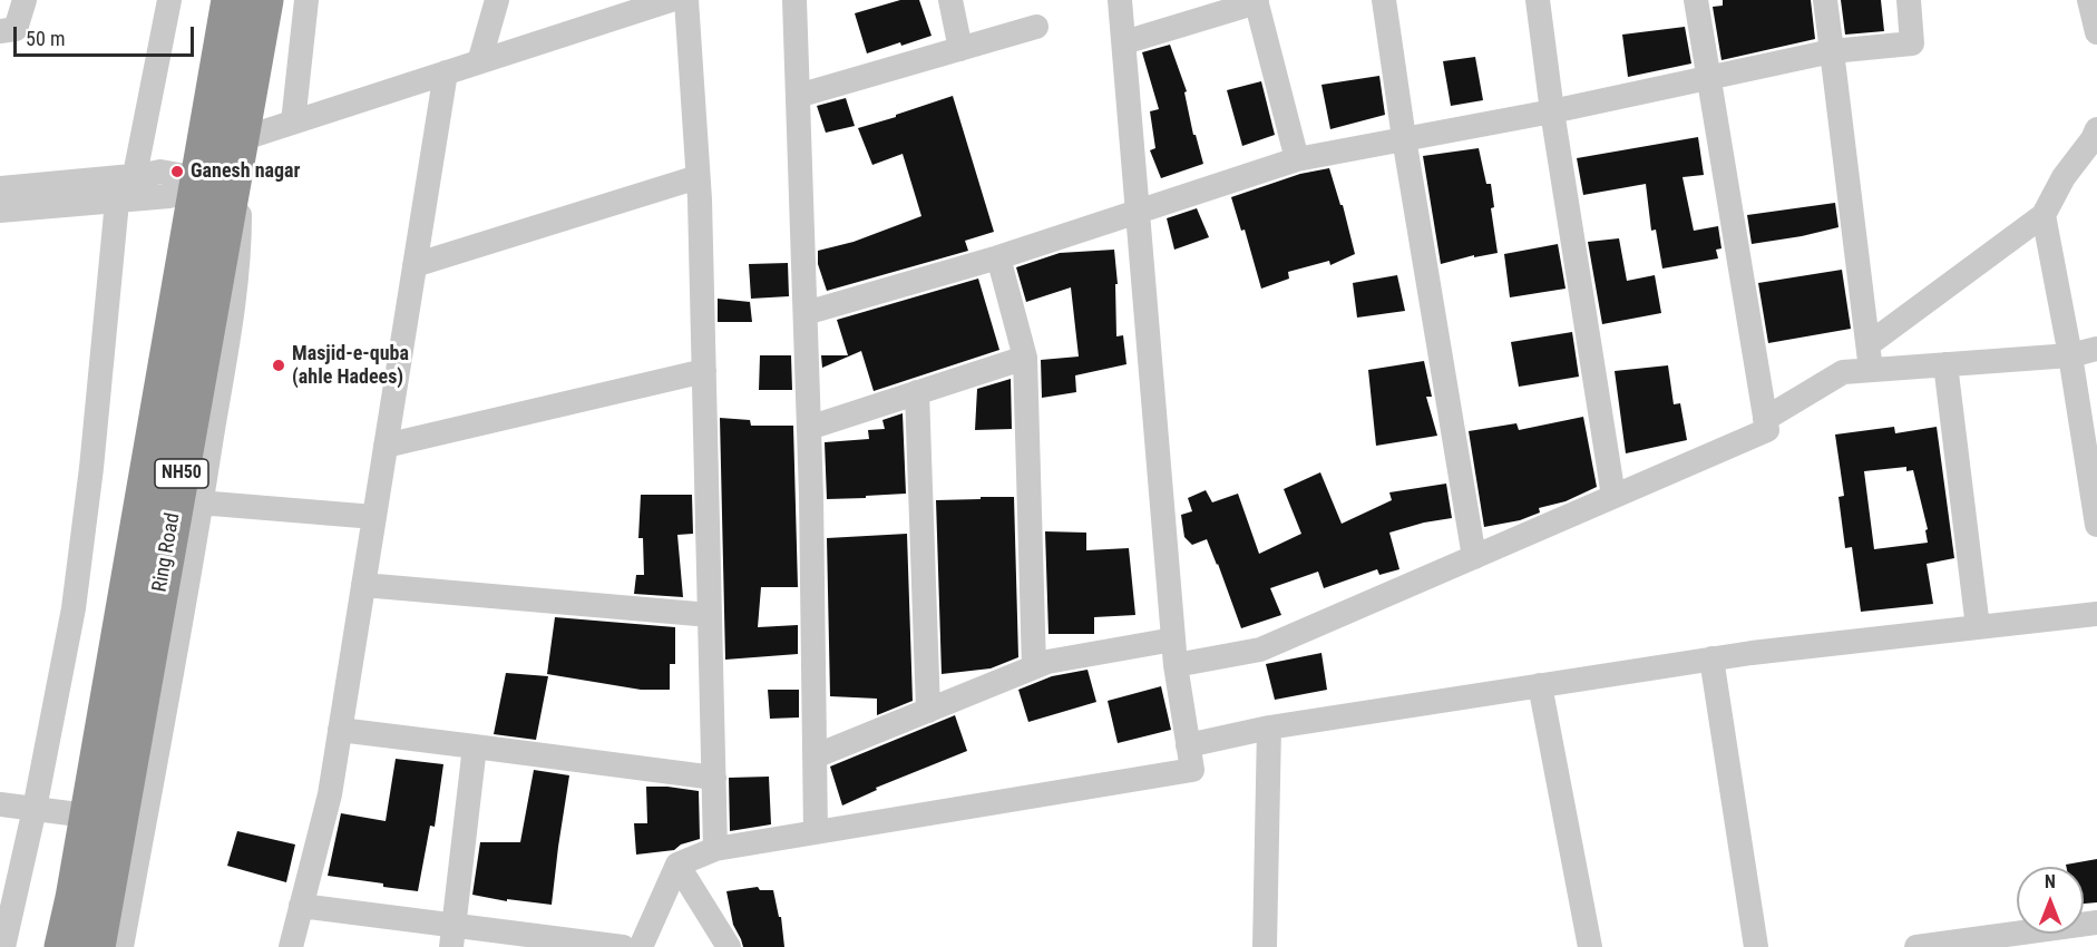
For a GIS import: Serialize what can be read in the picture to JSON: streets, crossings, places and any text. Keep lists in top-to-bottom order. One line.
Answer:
{"streets":{"highway":["NH50","Ring Road"]},"places":["Ganesh nagar","Masjid-e-quba (ahle Hadees)"],"scale_bar":"50 m","north":"top"}
